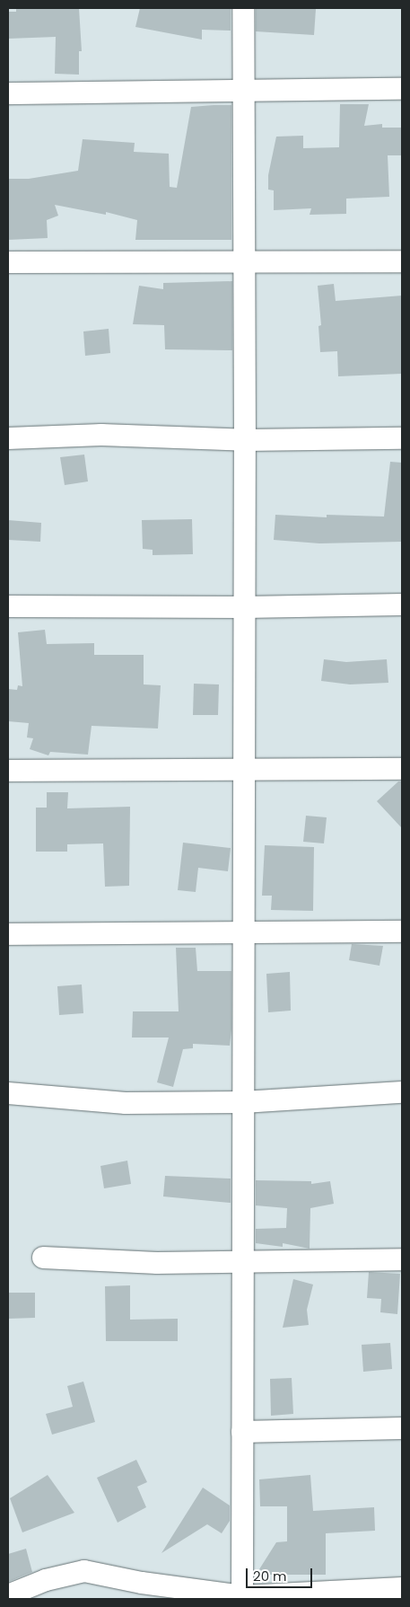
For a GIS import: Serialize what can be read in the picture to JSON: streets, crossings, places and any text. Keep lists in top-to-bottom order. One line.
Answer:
{"scale_bar":"20 m"}
